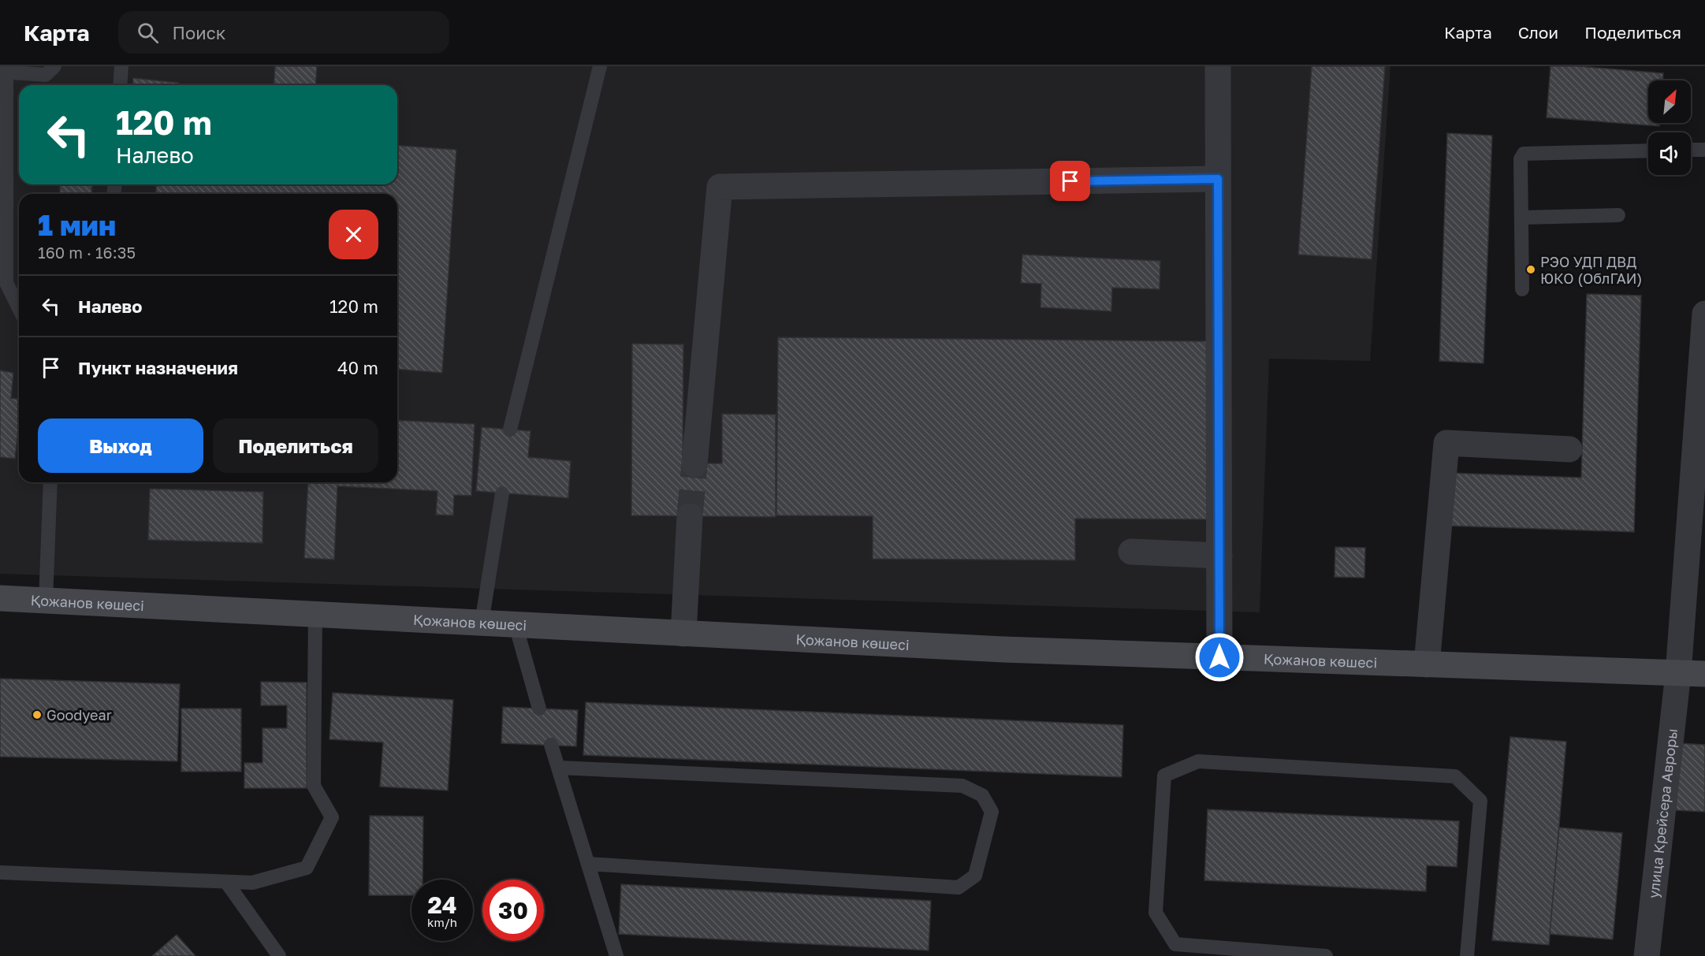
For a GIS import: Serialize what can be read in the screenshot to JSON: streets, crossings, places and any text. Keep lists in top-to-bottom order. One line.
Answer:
{"streets":{"main road":["Қожанов көшесі"],"street":["улица Крейсера Авроры"]},"crossings":[["Қожанов көшесі","улица Крейсера Авроры"]],"places":["РЭО УДП ДВД ЮКО (ОблГАИ)","Goodyear"],"north":"top right","page":{"header":"Карта","search":"Поиск","nav":["Карта","Слои","Поделиться"],"turn":["120 m","Налево"],"heading":["1 мин","160 m · 16:35"],"list":[{"name":"Налево","value":"120 m"},{"name":"Пункт назначения","value":"40 m"}],"buttons":["Выход","Поделиться"],"speed":"24 km/h","limit":"30"}}
